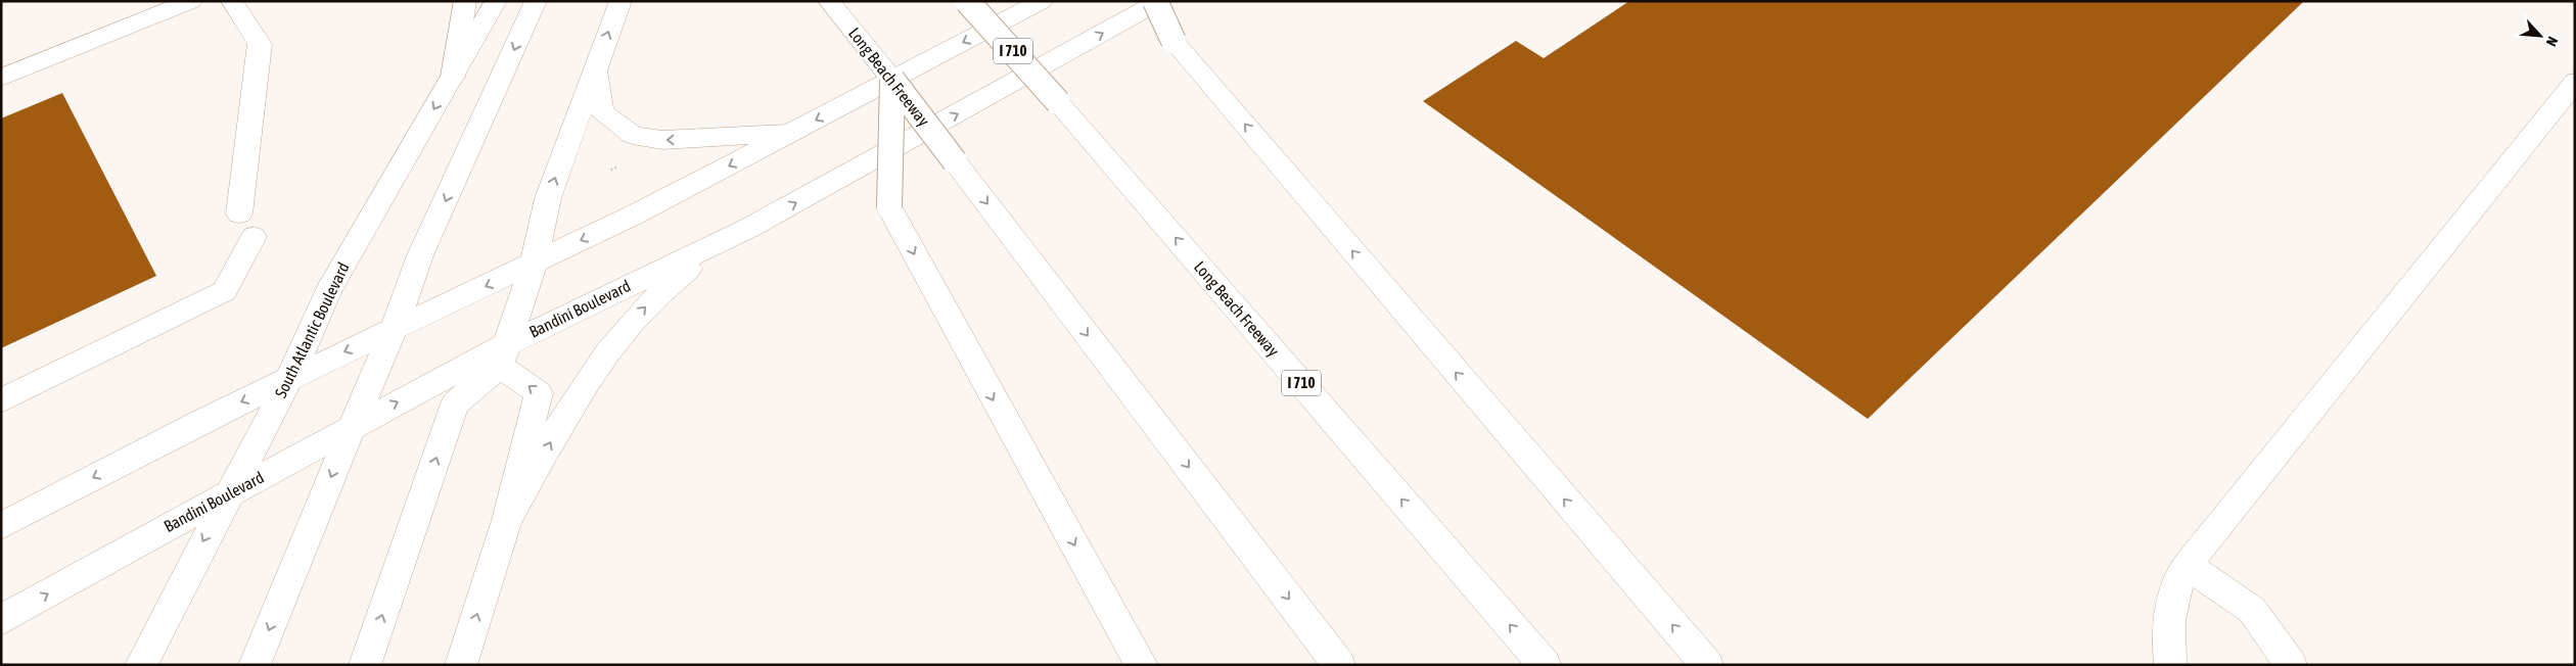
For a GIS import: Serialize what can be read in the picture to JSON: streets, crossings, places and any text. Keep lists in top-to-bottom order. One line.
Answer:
{"streets":{"main road":["I 710","Long Beach Freeway","Bandini Boulevard","South Atlantic Boulevard"]},"crossings":[["Bandini Boulevard","South Atlantic Boulevard"]],"north":"bottom right"}
